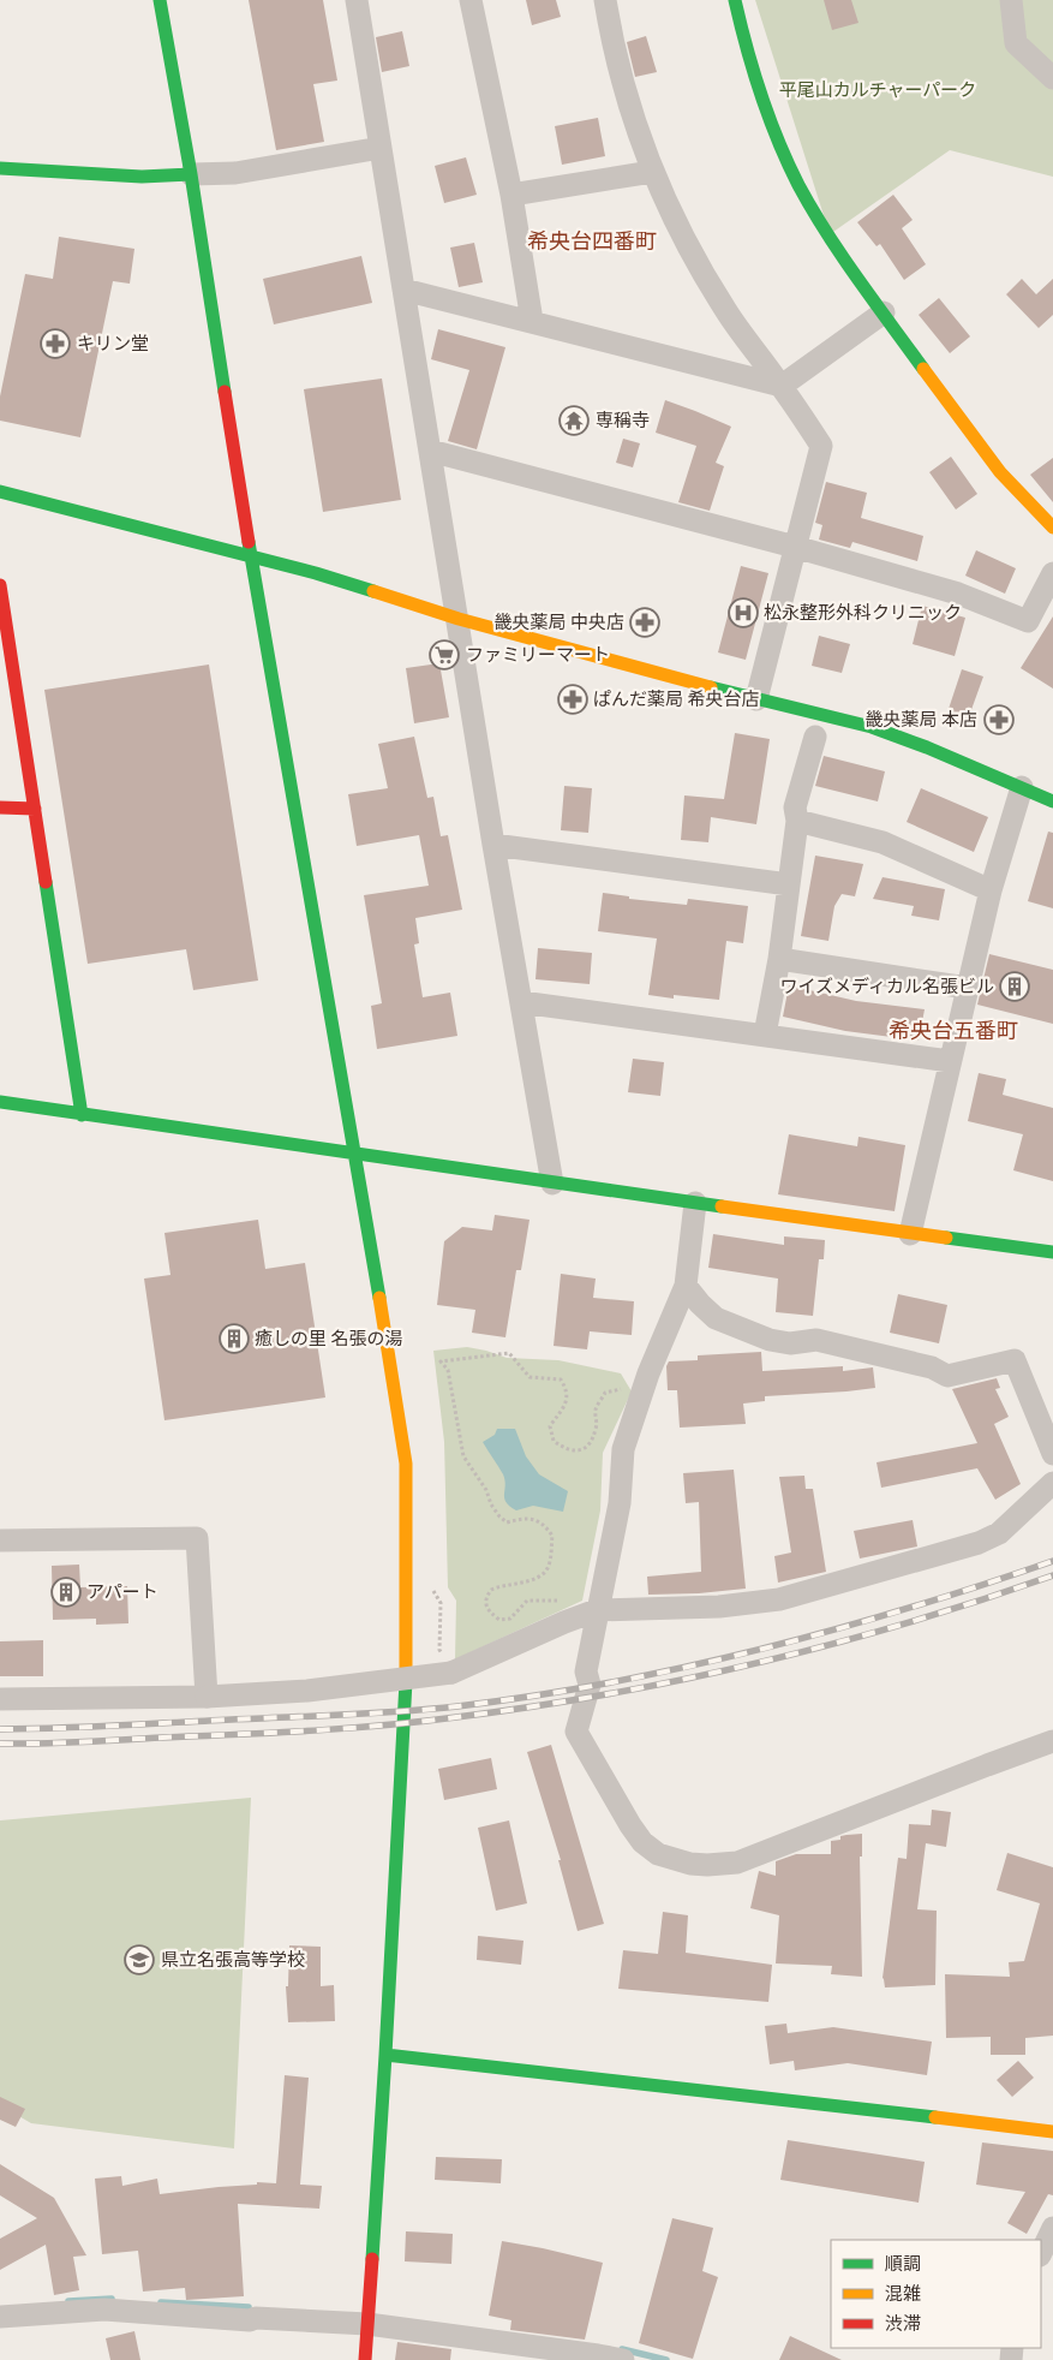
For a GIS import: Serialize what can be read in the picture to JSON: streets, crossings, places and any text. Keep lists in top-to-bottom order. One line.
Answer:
{"districts":["希央台四番町","希央台五番町"],"parks":["平尾山カルチャーパーク"],"places":{"pharmacy":["キリン堂","畿央薬局 中央店","ぱんだ薬局 希央台店","畿央薬局 本店"],"temple":["専稱寺"],"hospital":["松永整形外科クリニック"],"supermarket":["ファミリーマート"],"building":["ワイズメディカル名張ビル","癒しの里 名張の湯","アパート"],"school or university":["県立名張高等学校"]},"legend":["順調","混雑","渋滞"]}
